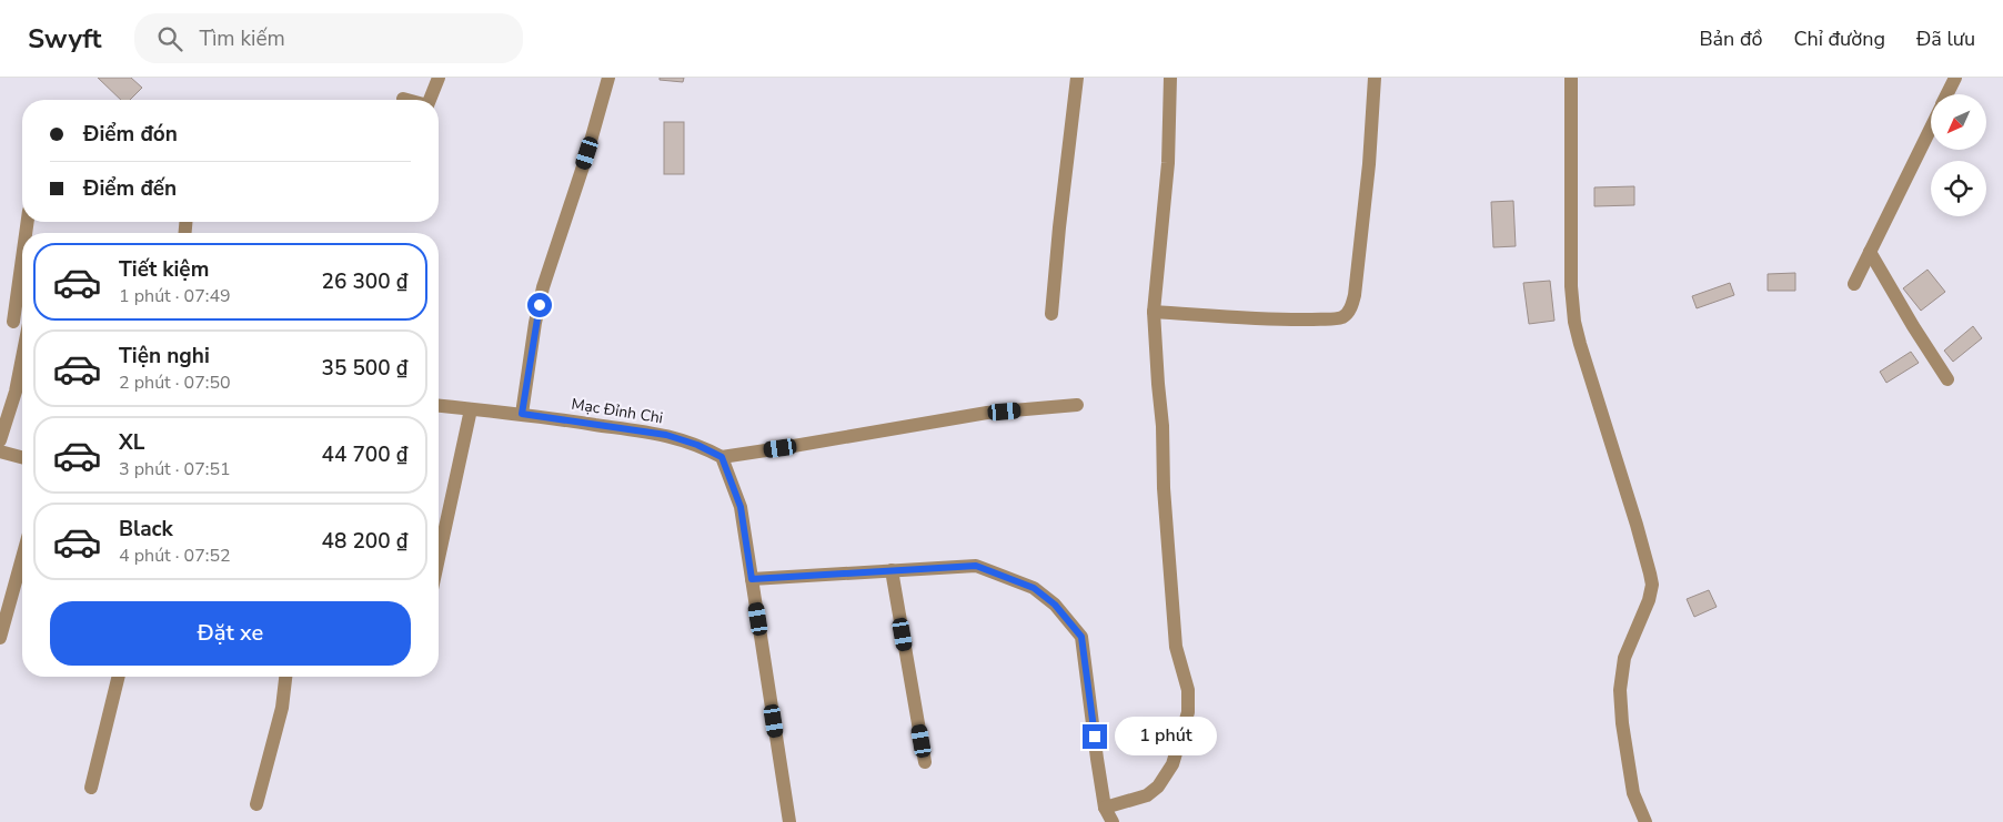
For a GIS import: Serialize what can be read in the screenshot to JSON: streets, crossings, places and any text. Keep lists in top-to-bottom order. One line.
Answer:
{"streets":{"street":["Mạc Đỉnh Chi"]},"north":"bottom left","page":{"header":"Swyft","search":"Tìm kiếm","nav":["Bản đồ","Chỉ đường","Đã lưu"],"banner":["Điểm đón","Điểm đến"],"list":[{"name":"Tiết kiệm","note":"1 phút · 07:49","value":"26 300 ₫"},{"name":"Tiện nghi","note":"2 phút · 07:50","value":"35 500 ₫"},{"name":"XL","note":"3 phút · 07:51","value":"44 700 ₫"},{"name":"Black","note":"4 phút · 07:52","value":"48 200 ₫"}],"buttons":"Đặt xe","bubble":"1 phút"}}
